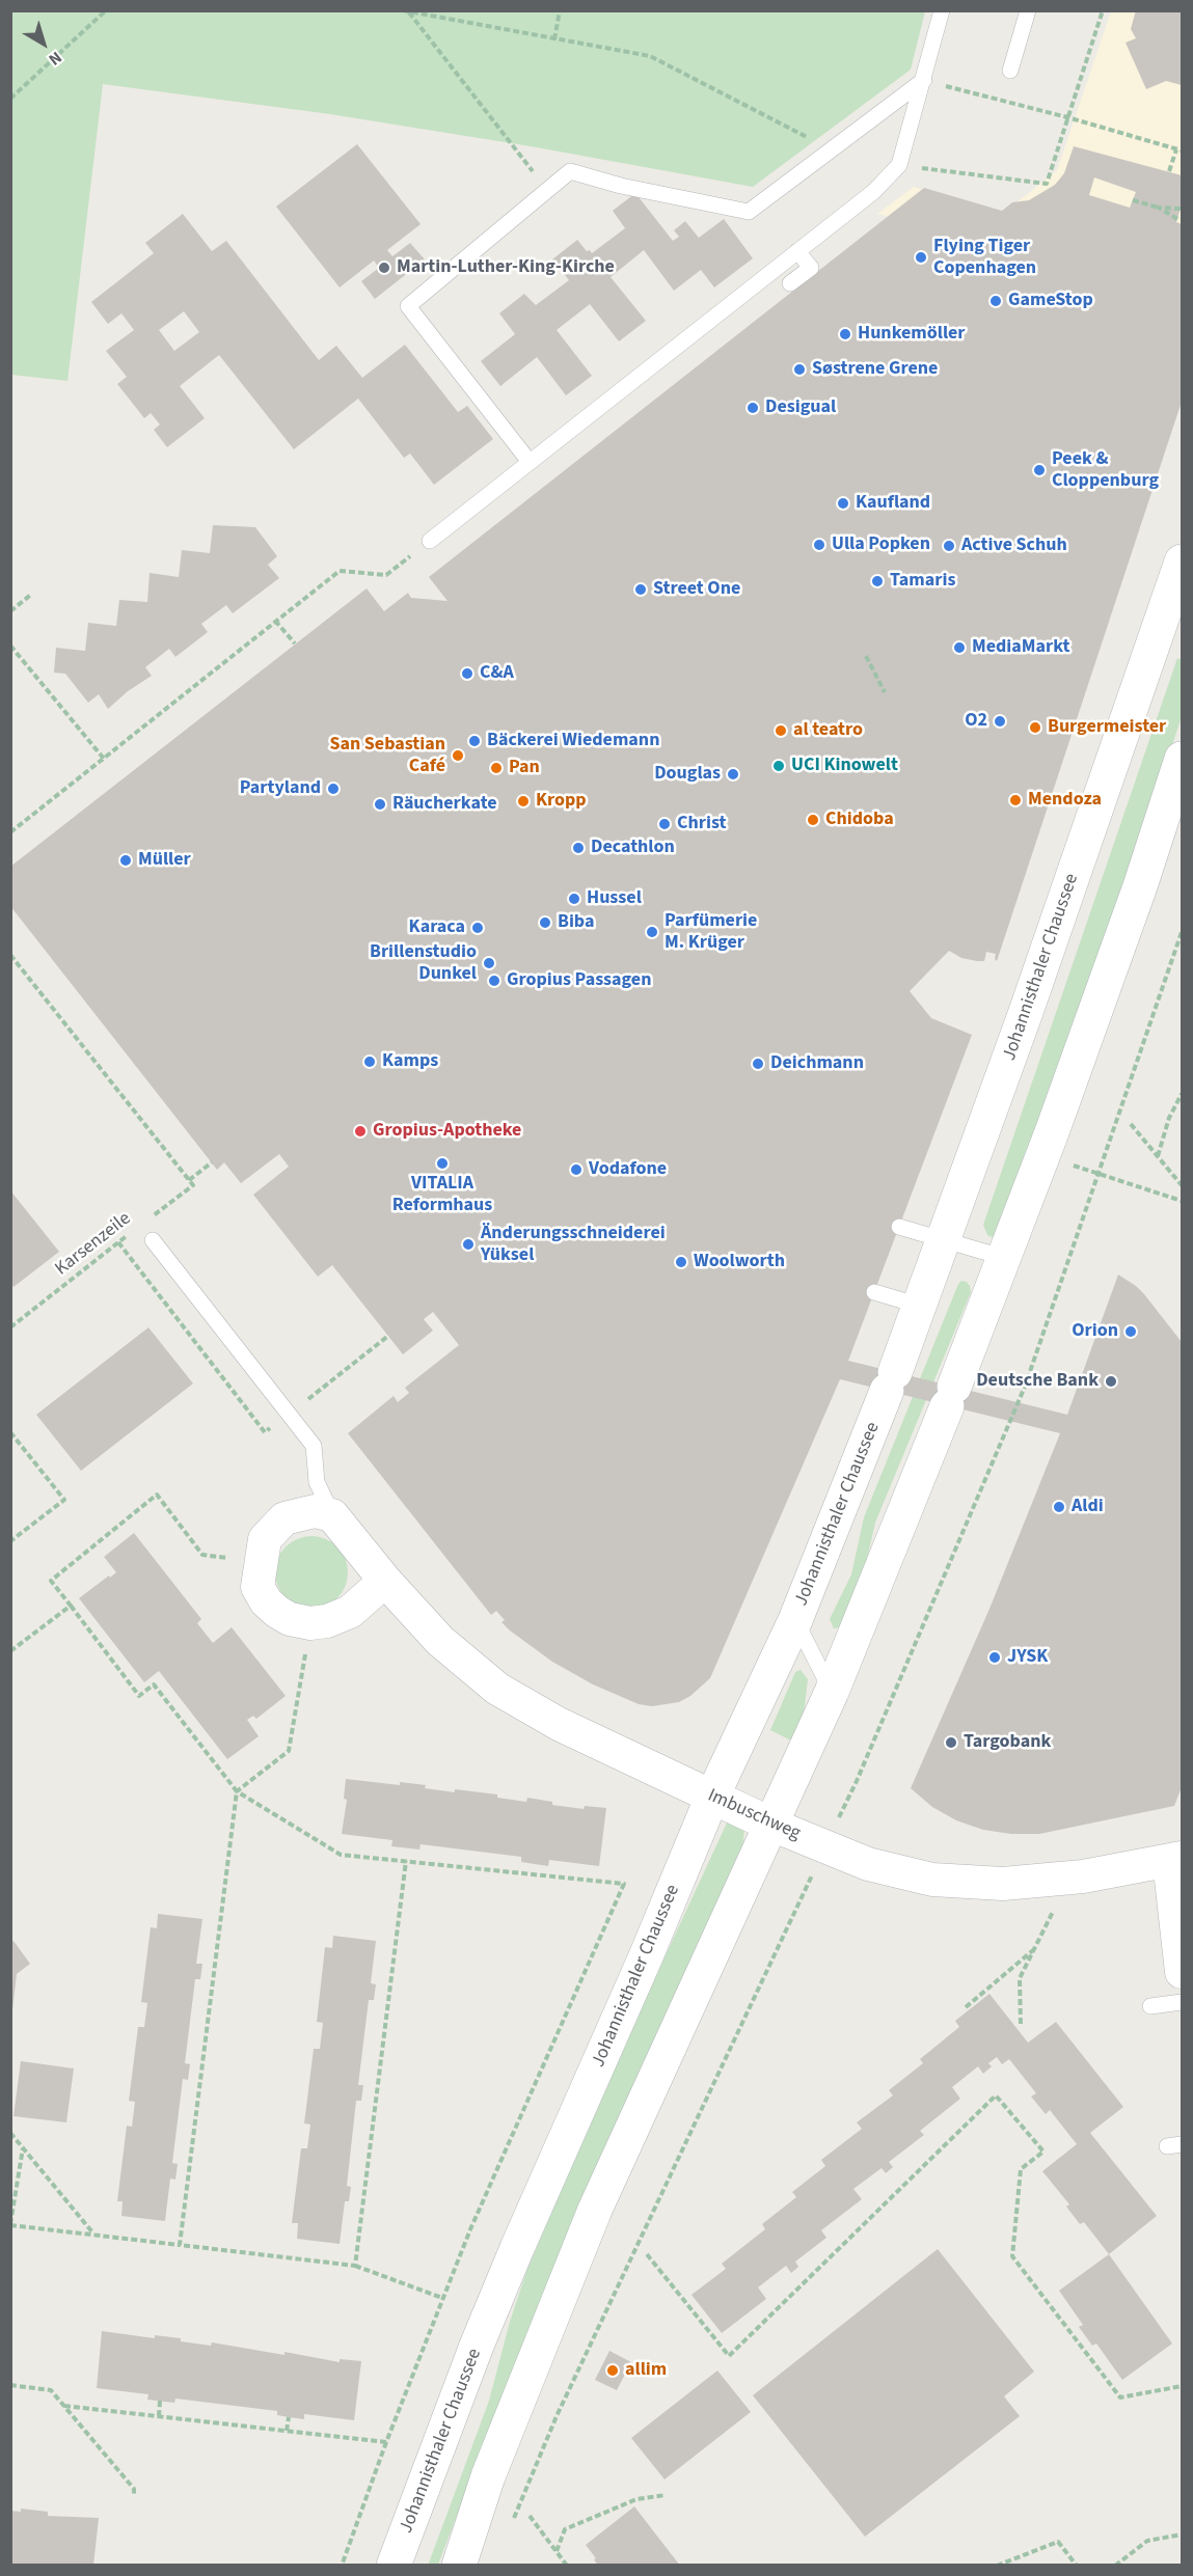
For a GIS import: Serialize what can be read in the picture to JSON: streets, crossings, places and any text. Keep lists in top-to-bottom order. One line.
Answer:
{"streets":{"main road":["Johannisthaler Chaussee","Imbuschweg"],"path":["Karsenzeile"]},"crossings":[["Johannisthaler Chaussee","Imbuschweg"]],"places":["Flying Tiger Copenhagen","Martin-Luther-King-Kirche","GameStop","Hunkemöller","Søstrene Grene","Desigual","Peek & Cloppenburg","Kaufland","Ulla Popken","Active Schuh","Tamaris","Street One","MediaMarkt","C&A","O2","Burgermeister","al teatro","Bäckerei Wiedemann","San Sebastian Café","UCI Kinowelt","Pan","Douglas","Partyland","Mendoza","Kropp","Räucherkate","Chidoba","Christ","Decathlon","Müller","Hussel","Biba","Karaca","Parfümerie M. Krüger","Brillenstudio Dunkel","Gropius Passagen","Kamps","Deichmann","Gropius-Apotheke","VITALIA Reformhaus","Vodafone","Änderungsschneiderei Yüksel","Woolworth","Orion","Deutsche Bank","Aldi","JYSK","Targobank","allim"],"north":"bottom right"}
